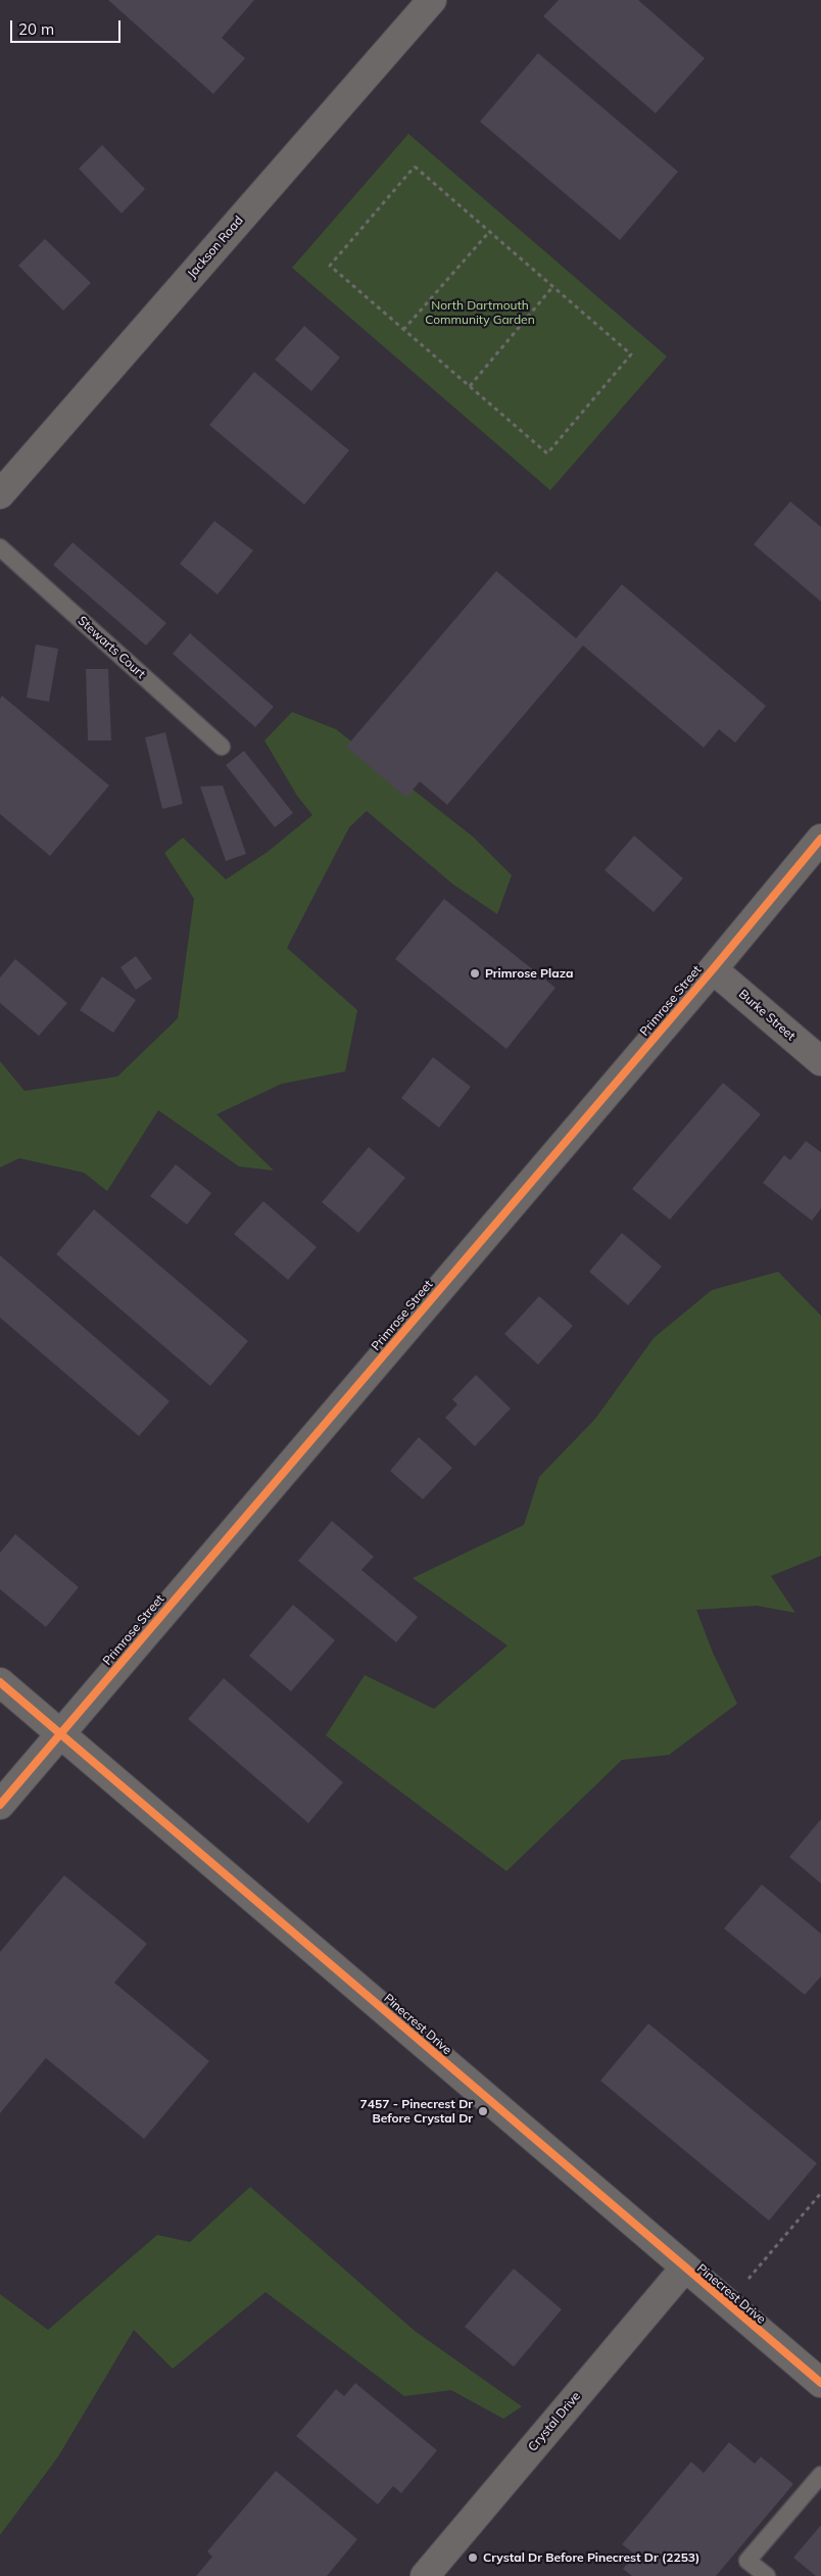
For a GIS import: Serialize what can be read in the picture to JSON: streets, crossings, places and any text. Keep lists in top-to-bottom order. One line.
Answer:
{"streets":{"street":["Jackson Road","Primrose Street","Burke Street","Pinecrest Drive","Crystal Drive"],"lane":["Stewarts Court"]},"crossings":[["Primrose Street","Burke Street"],["Primrose Street","Pinecrest Drive"],["Pinecrest Drive","Crystal Drive"]],"parks":["North Dartmouth Community Garden"],"places":["Primrose Plaza","7457 - Pinecrest Dr Before Crystal Dr","Crystal Dr Before Pinecrest Dr (2253)"],"scale_bar":"20 m"}
